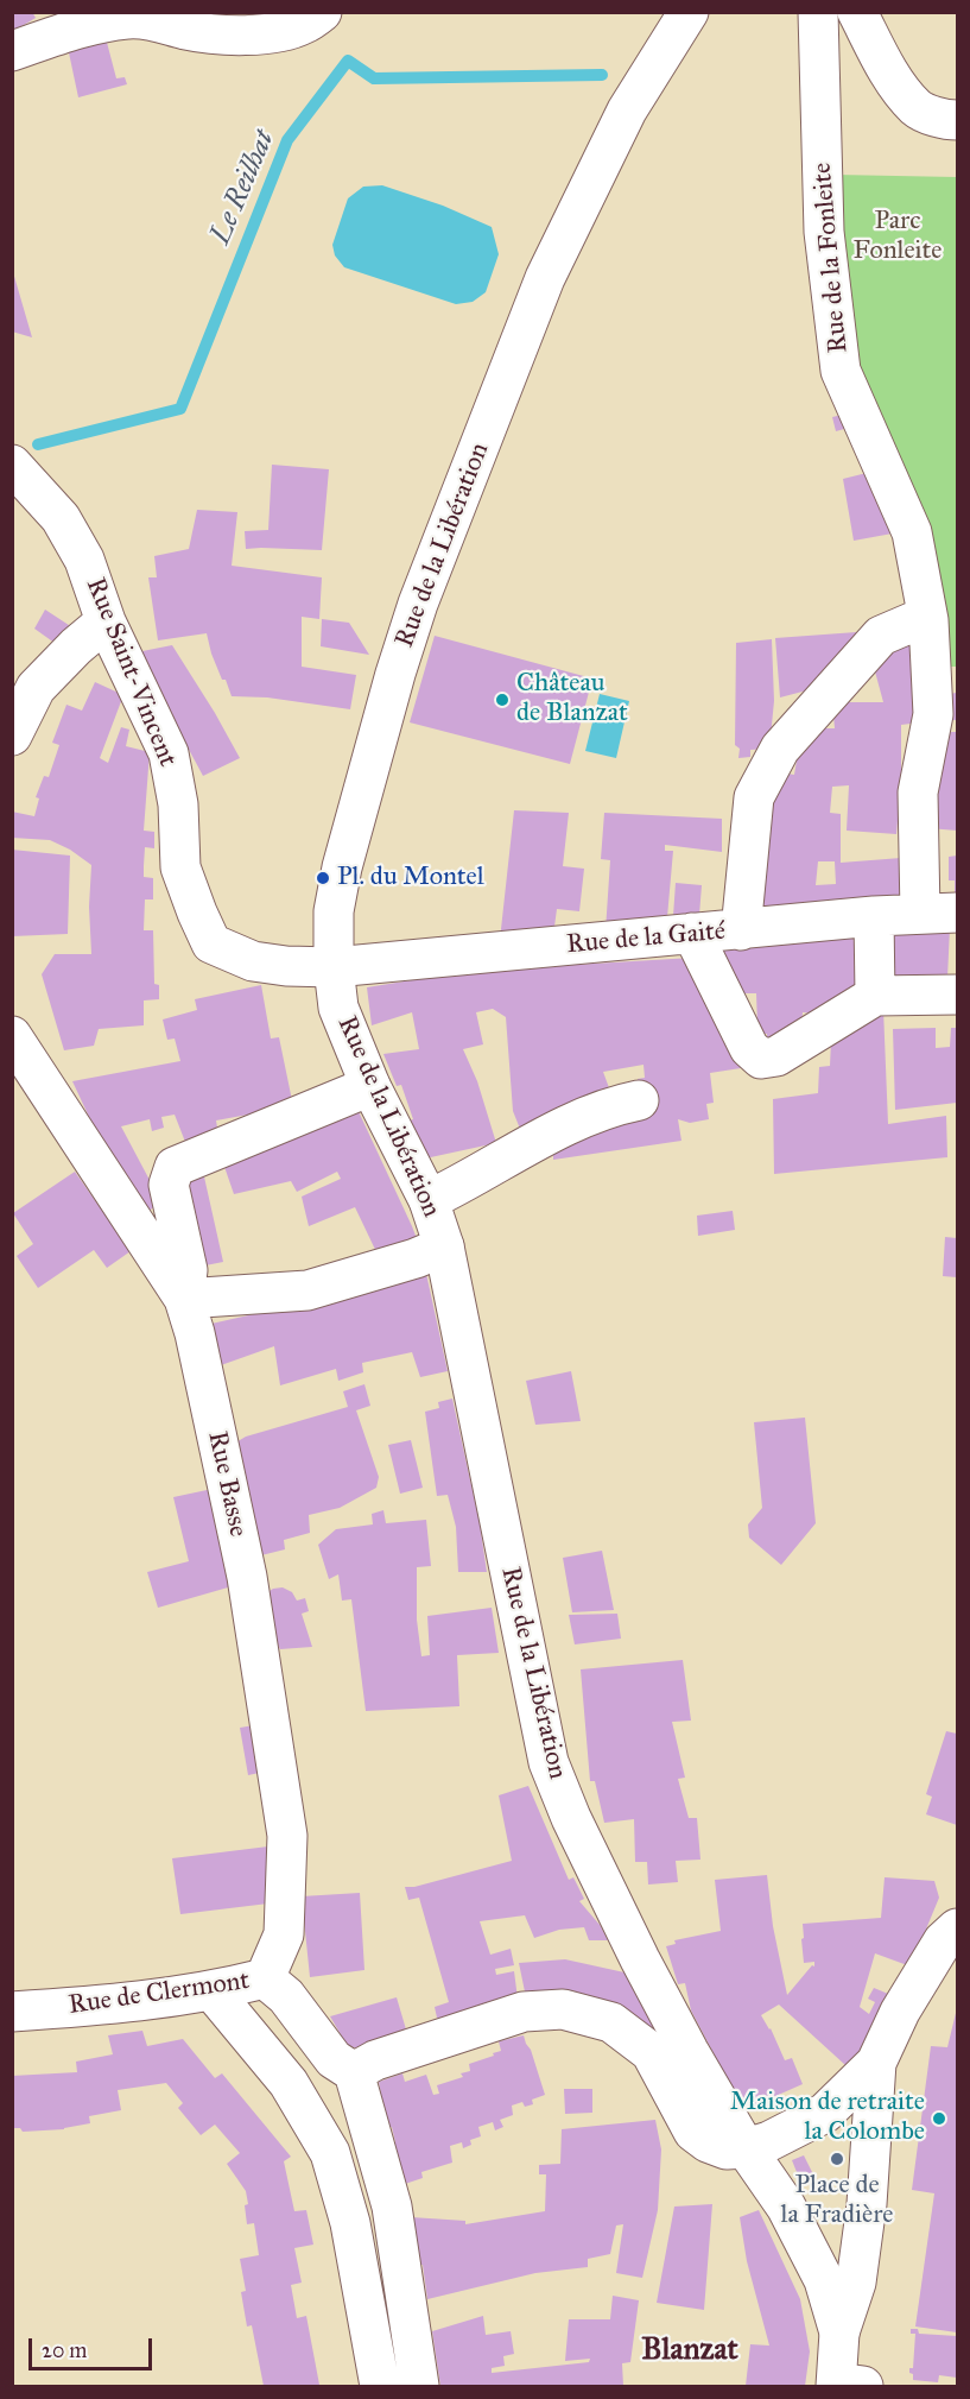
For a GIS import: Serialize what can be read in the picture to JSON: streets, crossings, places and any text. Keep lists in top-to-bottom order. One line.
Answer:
{"streets":{"street":["Rue de la Fonleite","Rue de la Libération","Rue Saint-Vincent","Rue de la Gaité","Rue Basse","Rue de Clermont"]},"crossings":[["Rue de la Fonleite","Rue de la Gaité"],["Rue de la Libération","Rue Saint-Vincent"],["Rue de la Libération","Rue de la Gaité"],["Rue Saint-Vincent","Rue de la Gaité"],["Rue Basse","Rue de Clermont"]],"districts":["Blanzat"],"water":["Le Reilhat"],"parks":["Parc Fonleite"],"places":["Château de Blanzat","Pl. du Montel","Maison de retraite la Colombe","Place de la Fradière"],"scale_bar":"20 m"}
